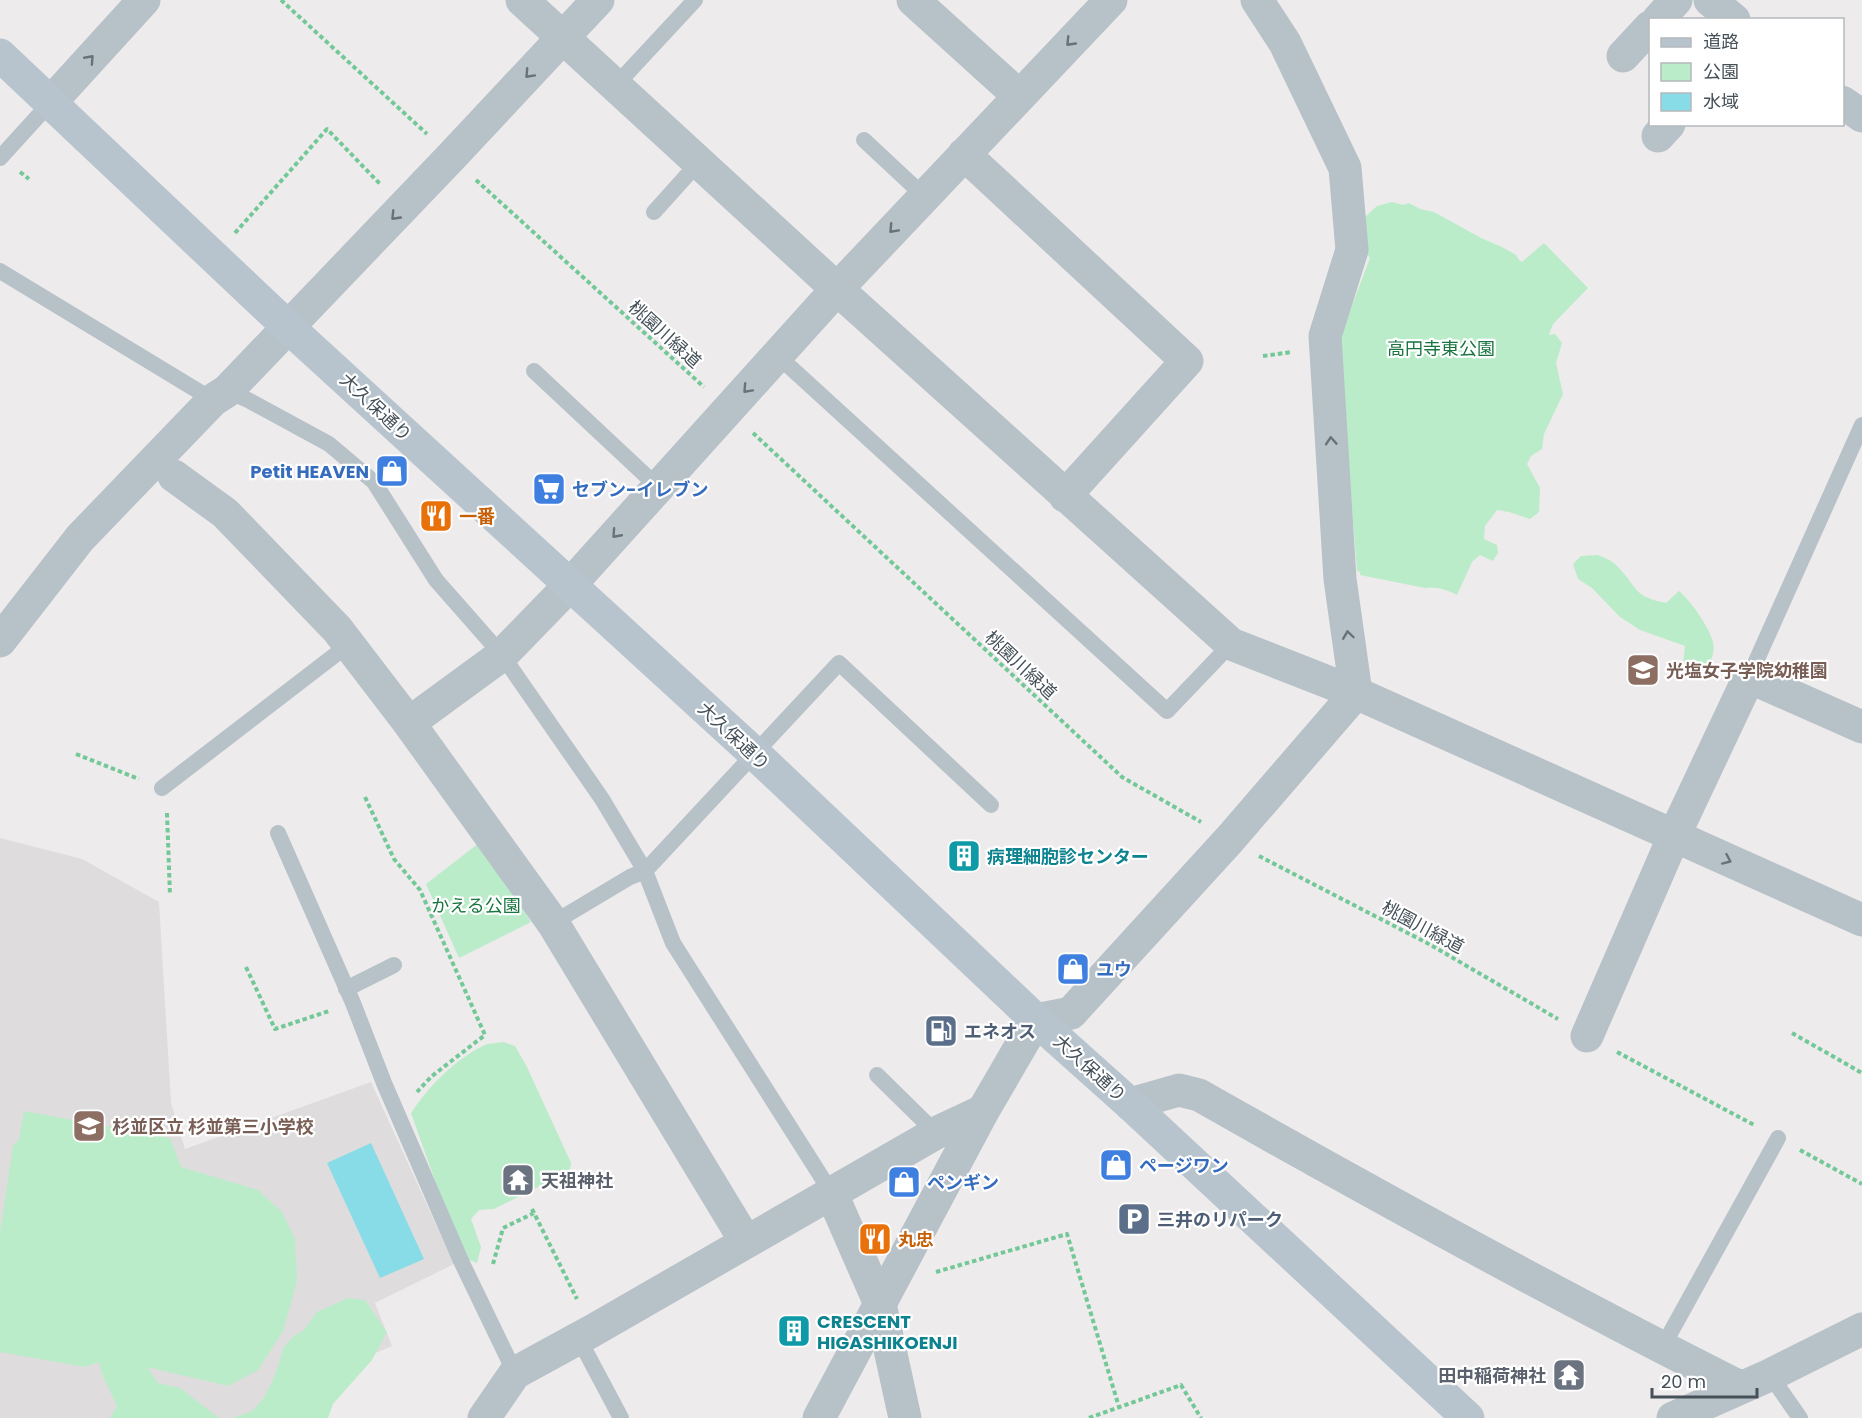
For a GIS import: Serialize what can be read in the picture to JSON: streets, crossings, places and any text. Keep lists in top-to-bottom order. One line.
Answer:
{"streets":{"main road":["大久保通り"],"path":["桃園川緑道"]},"parks":["高円寺東公園","かえる公園"],"places":{"shop":["Petit HEAVEN","ユウ","ページワン","ペンギン"],"supermarket":["セブン-イレブン"],"restaurant":["一番","丸忠"],"school or university":["光塩女子学院幼稚園","杉並区立 杉並第三小学校"],"building":["病理細胞診センター","CRESCENT HIGASHIKOENJI"],"fuel station":["エネオス"],"temple":["天祖神社","田中稲荷神社"],"parking":["三井のリパーク"]},"legend":["道路","公園","水域"],"scale_bar":"20 m"}
